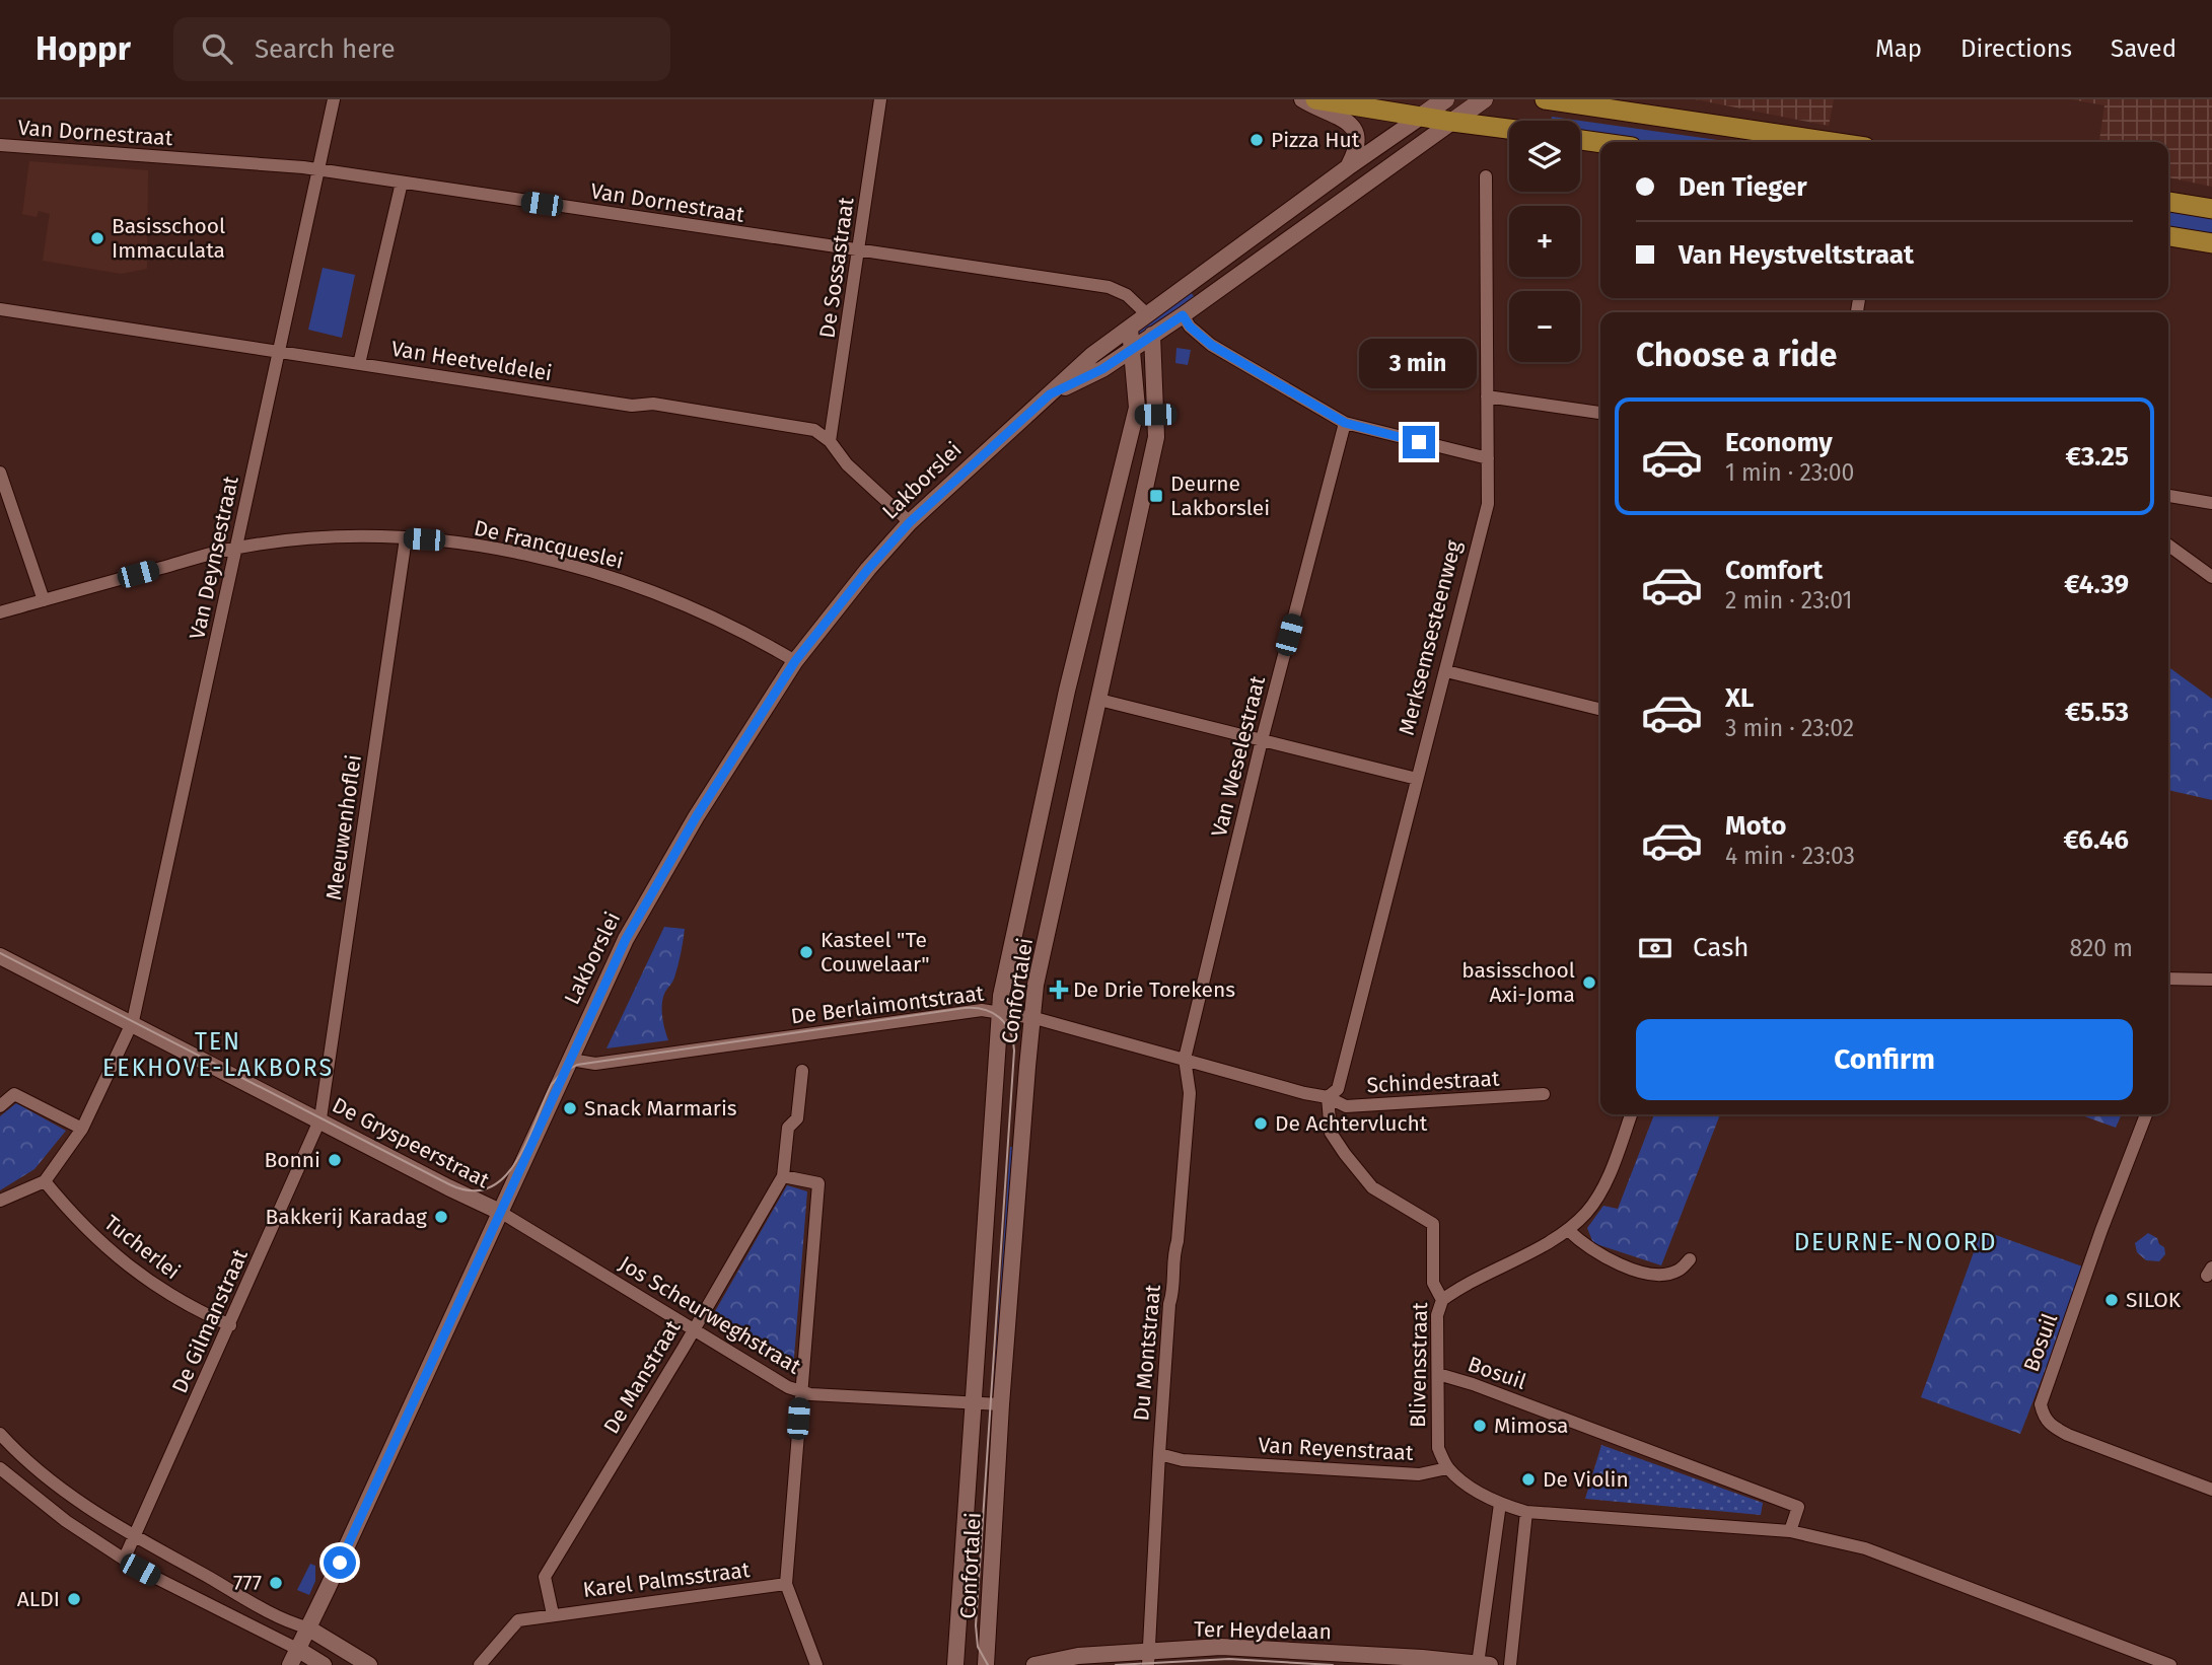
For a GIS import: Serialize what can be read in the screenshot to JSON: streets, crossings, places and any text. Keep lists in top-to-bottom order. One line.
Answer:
{"streets":{"main road":["Lakborslei"],"street":["Van Dornestraat","De Sossastraat","Van Heetveldelei","De Francqueslei","Van Deynsestraat","Merksemsesteenweg","Van Weselestraat","Meeuwenhoflei","Confortalei","De Berlaimontstraat","Schindestraat","De Gryspeerstraat","Tucherlei","Jos Scheurweghstraat","De Gilmanstraat","Bosuil","Du Montstraat","Blivensstraat","De Manstraat","Van Reyenstraat","Karel Palmsstraat","Ter Heydelaan"]},"crossings":[["Van Dornestraat","De Sossastraat"],["Van Dornestraat","Lakborslei"],["Van Dornestraat","Van Deynsestraat"],["De Sossastraat","Van Heetveldelei"],["Van Heetveldelei","Lakborslei"],["Van Heetveldelei","Van Deynsestraat"],["Lakborslei","De Francqueslei"],["Lakborslei","Confortalei"],["Lakborslei","De Berlaimontstraat"],["Lakborslei","De Gryspeerstraat"],["Lakborslei","Jos Scheurweghstraat"],["De Francqueslei","Van Deynsestraat"],["De Francqueslei","Meeuwenhoflei"],["Van Deynsestraat","De Gryspeerstraat"],["Van Deynsestraat","Tucherlei"],["Merksemsesteenweg","De Berlaimontstraat"],["Merksemsesteenweg","Schindestraat"],["Merksemsesteenweg","Blivensstraat"],["Van Weselestraat","De Berlaimontstraat"],["Van Weselestraat","Du Montstraat"],["Meeuwenhoflei","De Gryspeerstraat"],["Meeuwenhoflei","De Gilmanstraat"],["Confortalei","De Berlaimontstraat"],["Confortalei","Jos Scheurweghstraat"],["De Berlaimontstraat","Schindestraat"],["De Berlaimontstraat","Du Montstraat"],["De Berlaimontstraat","Blivensstraat"],["Schindestraat","Blivensstraat"],["De Gryspeerstraat","Jos Scheurweghstraat"],["De Gryspeerstraat","De Gilmanstraat"],["Tucherlei","De Gilmanstraat"],["Jos Scheurweghstraat","De Manstraat"],["Bosuil","Blivensstraat"],["Du Montstraat","Van Reyenstraat"],["Du Montstraat","Ter Heydelaan"],["Blivensstraat","Van Reyenstraat"],["De Manstraat","Karel Palmsstraat"]],"districts":["TEN EEKHOVE-LAKBORS","DEURNE-NOORD"],"places":{"other":["Pizza Hut","Basisschool Immaculata","Kasteel \"Te Couwelaar\"","basisschool Axi-Joma","Snack Marmaris","De Achtervlucht","Bonni","Bakkerij Karadag","SILOK","Mimosa","De Violin","777","ALDI"],"transit":["Deurne Lakborslei"],"health":["De Drie Torekens"]},"page":{"header":"Hoppr","search":"Search here","nav":["Map","Directions","Saved"],"map_buttons":["+","−"],"banner":["Den Tieger","Van Heystveltstraat"],"heading":"Choose a ride","bubble":"3 min","list":[{"name":"Economy","note":"1 min · 23:00","value":"€3.25"},{"name":"Comfort","note":"2 min · 23:01","value":"€4.39"},{"name":"XL","note":"3 min · 23:02","value":"€5.53"},{"name":"Moto","note":"4 min · 23:03","value":"€6.46"}],"pay":["Cash","820 m"],"buttons":"Confirm"}}
